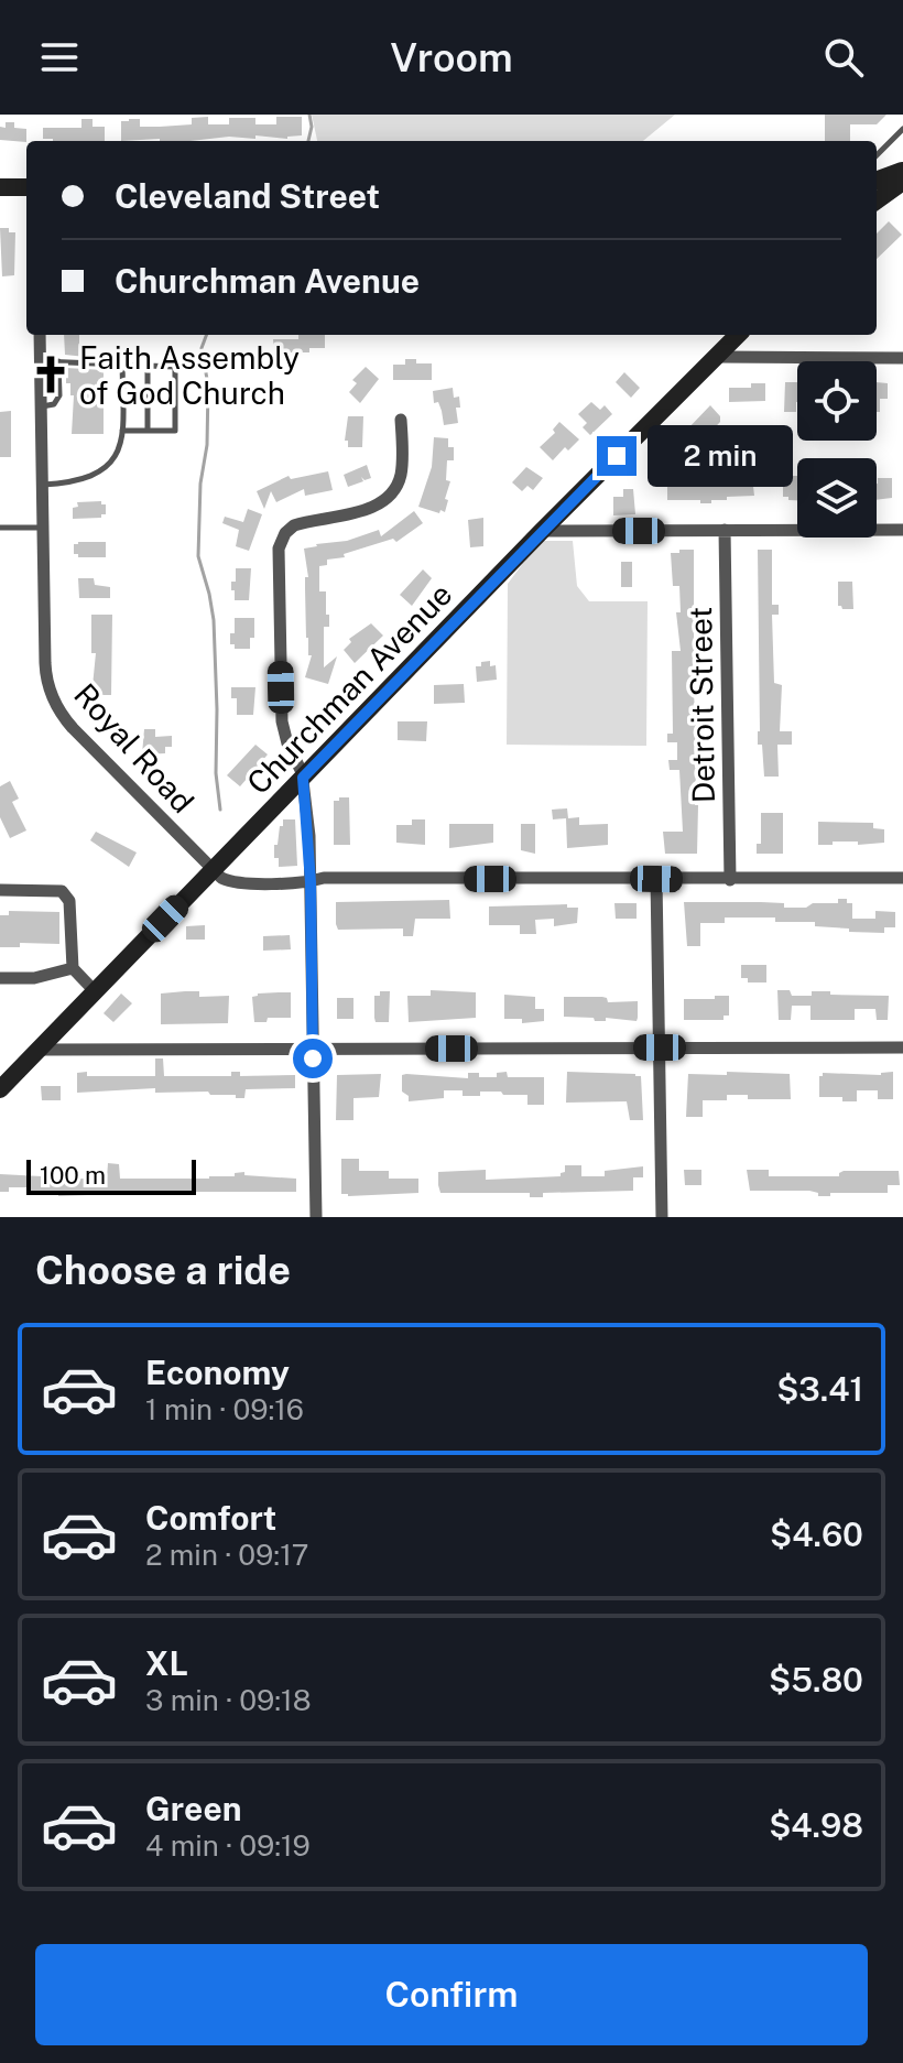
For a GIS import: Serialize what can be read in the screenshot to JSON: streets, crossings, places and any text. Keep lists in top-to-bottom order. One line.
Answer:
{"streets":{"main road":["Churchman Avenue"],"street":["Detroit Street","Royal Road"]},"crossings":[["Churchman Avenue","Royal Road"]],"places":{"church":["Faith Assembly of God Church"]},"scale_bar":"100 m","page":{"header":"Vroom","banner":["Cleveland Street","Churchman Avenue"],"bubble":"2 min","scale":"100 m","heading":"Choose a ride","list":[{"name":"Economy","note":"1 min · 09:16","value":"$3.41"},{"name":"Comfort","note":"2 min · 09:17","value":"$4.60"},{"name":"XL","note":"3 min · 09:18","value":"$5.80"},{"name":"Green","note":"4 min · 09:19","value":"$4.98"}],"buttons":"Confirm"}}
